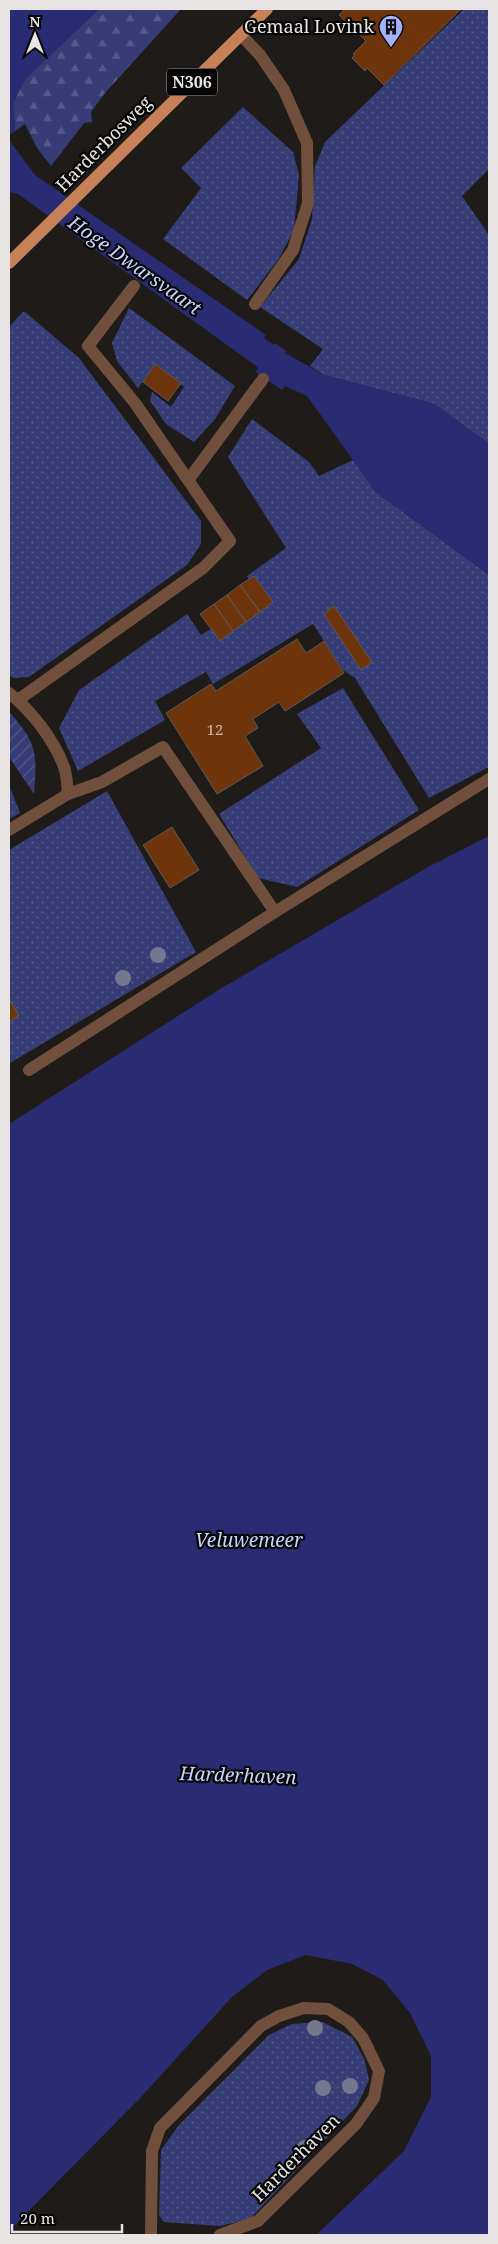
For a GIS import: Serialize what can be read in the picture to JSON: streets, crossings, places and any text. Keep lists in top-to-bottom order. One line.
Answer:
{"streets":{"main road":["N306","Harderbosweg"],"street":["Harderhaven"]},"water":["Hoge Dwarsvaart","Veluwemeer","Harderhaven"],"places":{"building":["Gemaal Lovink"]},"house_numbers":["12"],"scale_bar":"20 m","north":"top"}
